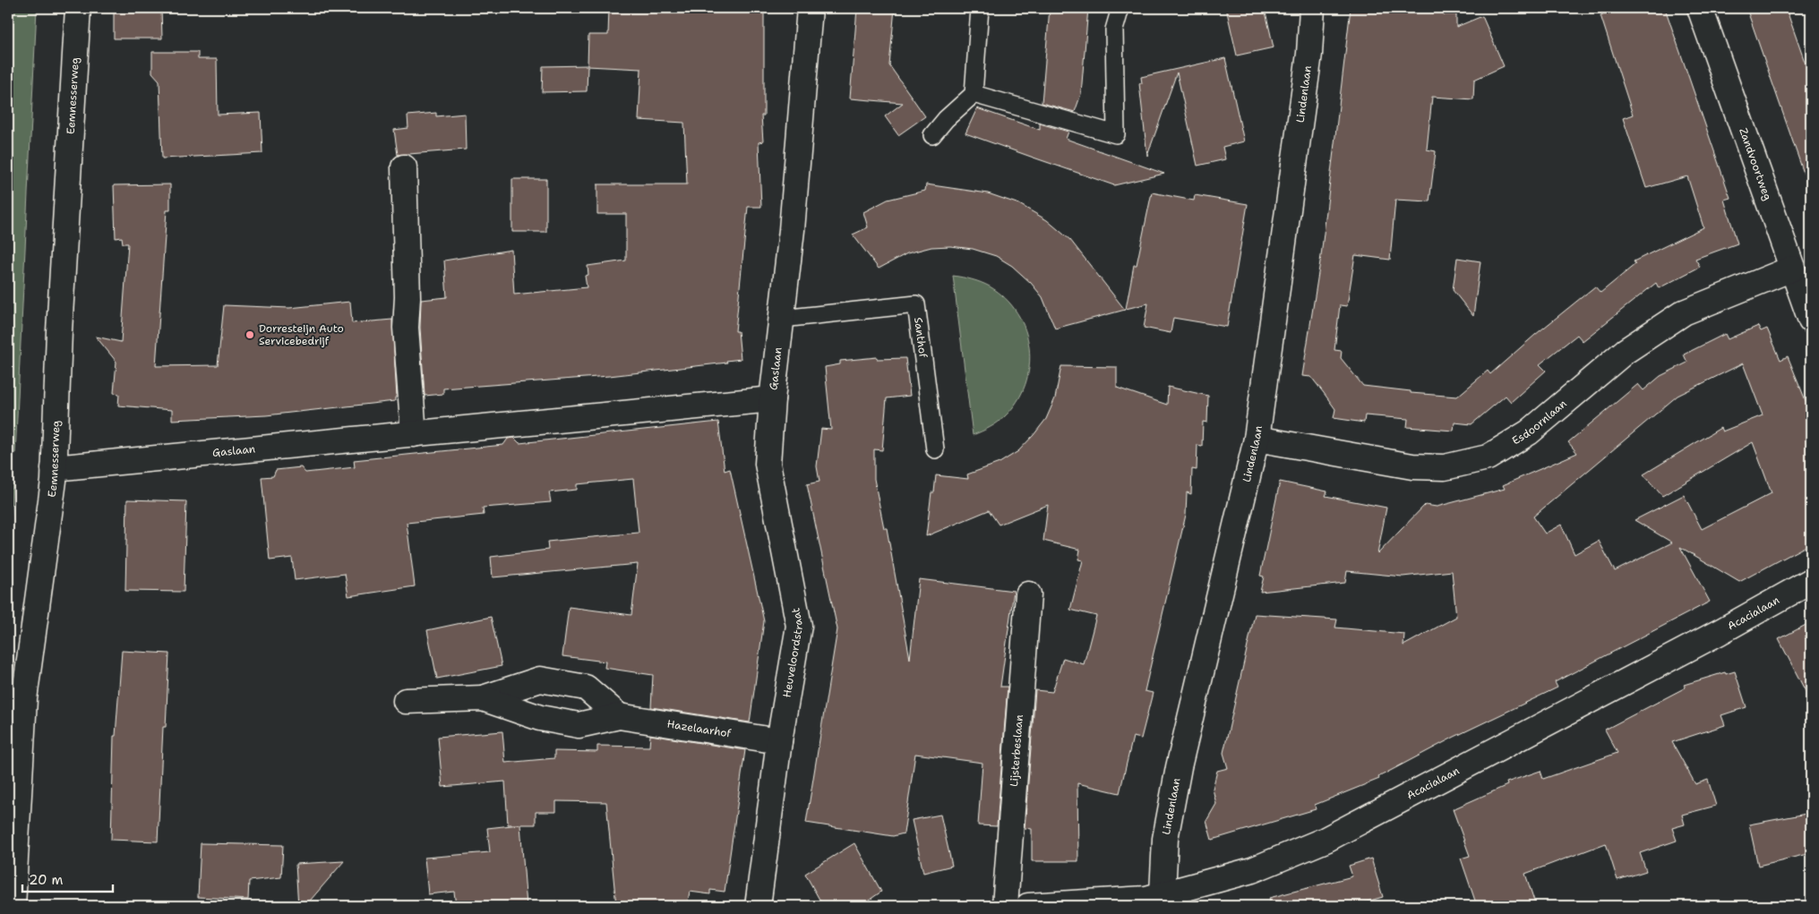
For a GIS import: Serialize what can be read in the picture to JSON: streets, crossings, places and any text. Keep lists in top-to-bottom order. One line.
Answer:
{"streets":{"street":["Lindenlaan","Eemnesserweg","Zandvoortweg","Gaslaan","Esdoornlaan","Acacialaan","Heuveloordstraat","Hazelaarhof","Lijsterbeslaan"],"lane":["Santhof"]},"crossings":[["Lindenlaan","Esdoornlaan"],["Lindenlaan","Acacialaan"],["Eemnesserweg","Gaslaan"],["Zandvoortweg","Esdoornlaan"],["Santhof","Gaslaan"],["Gaslaan","Heuveloordstraat"],["Heuveloordstraat","Hazelaarhof"]],"places":["Dorresteijn Auto Servicebedrijf"],"scale_bar":"20 m"}
